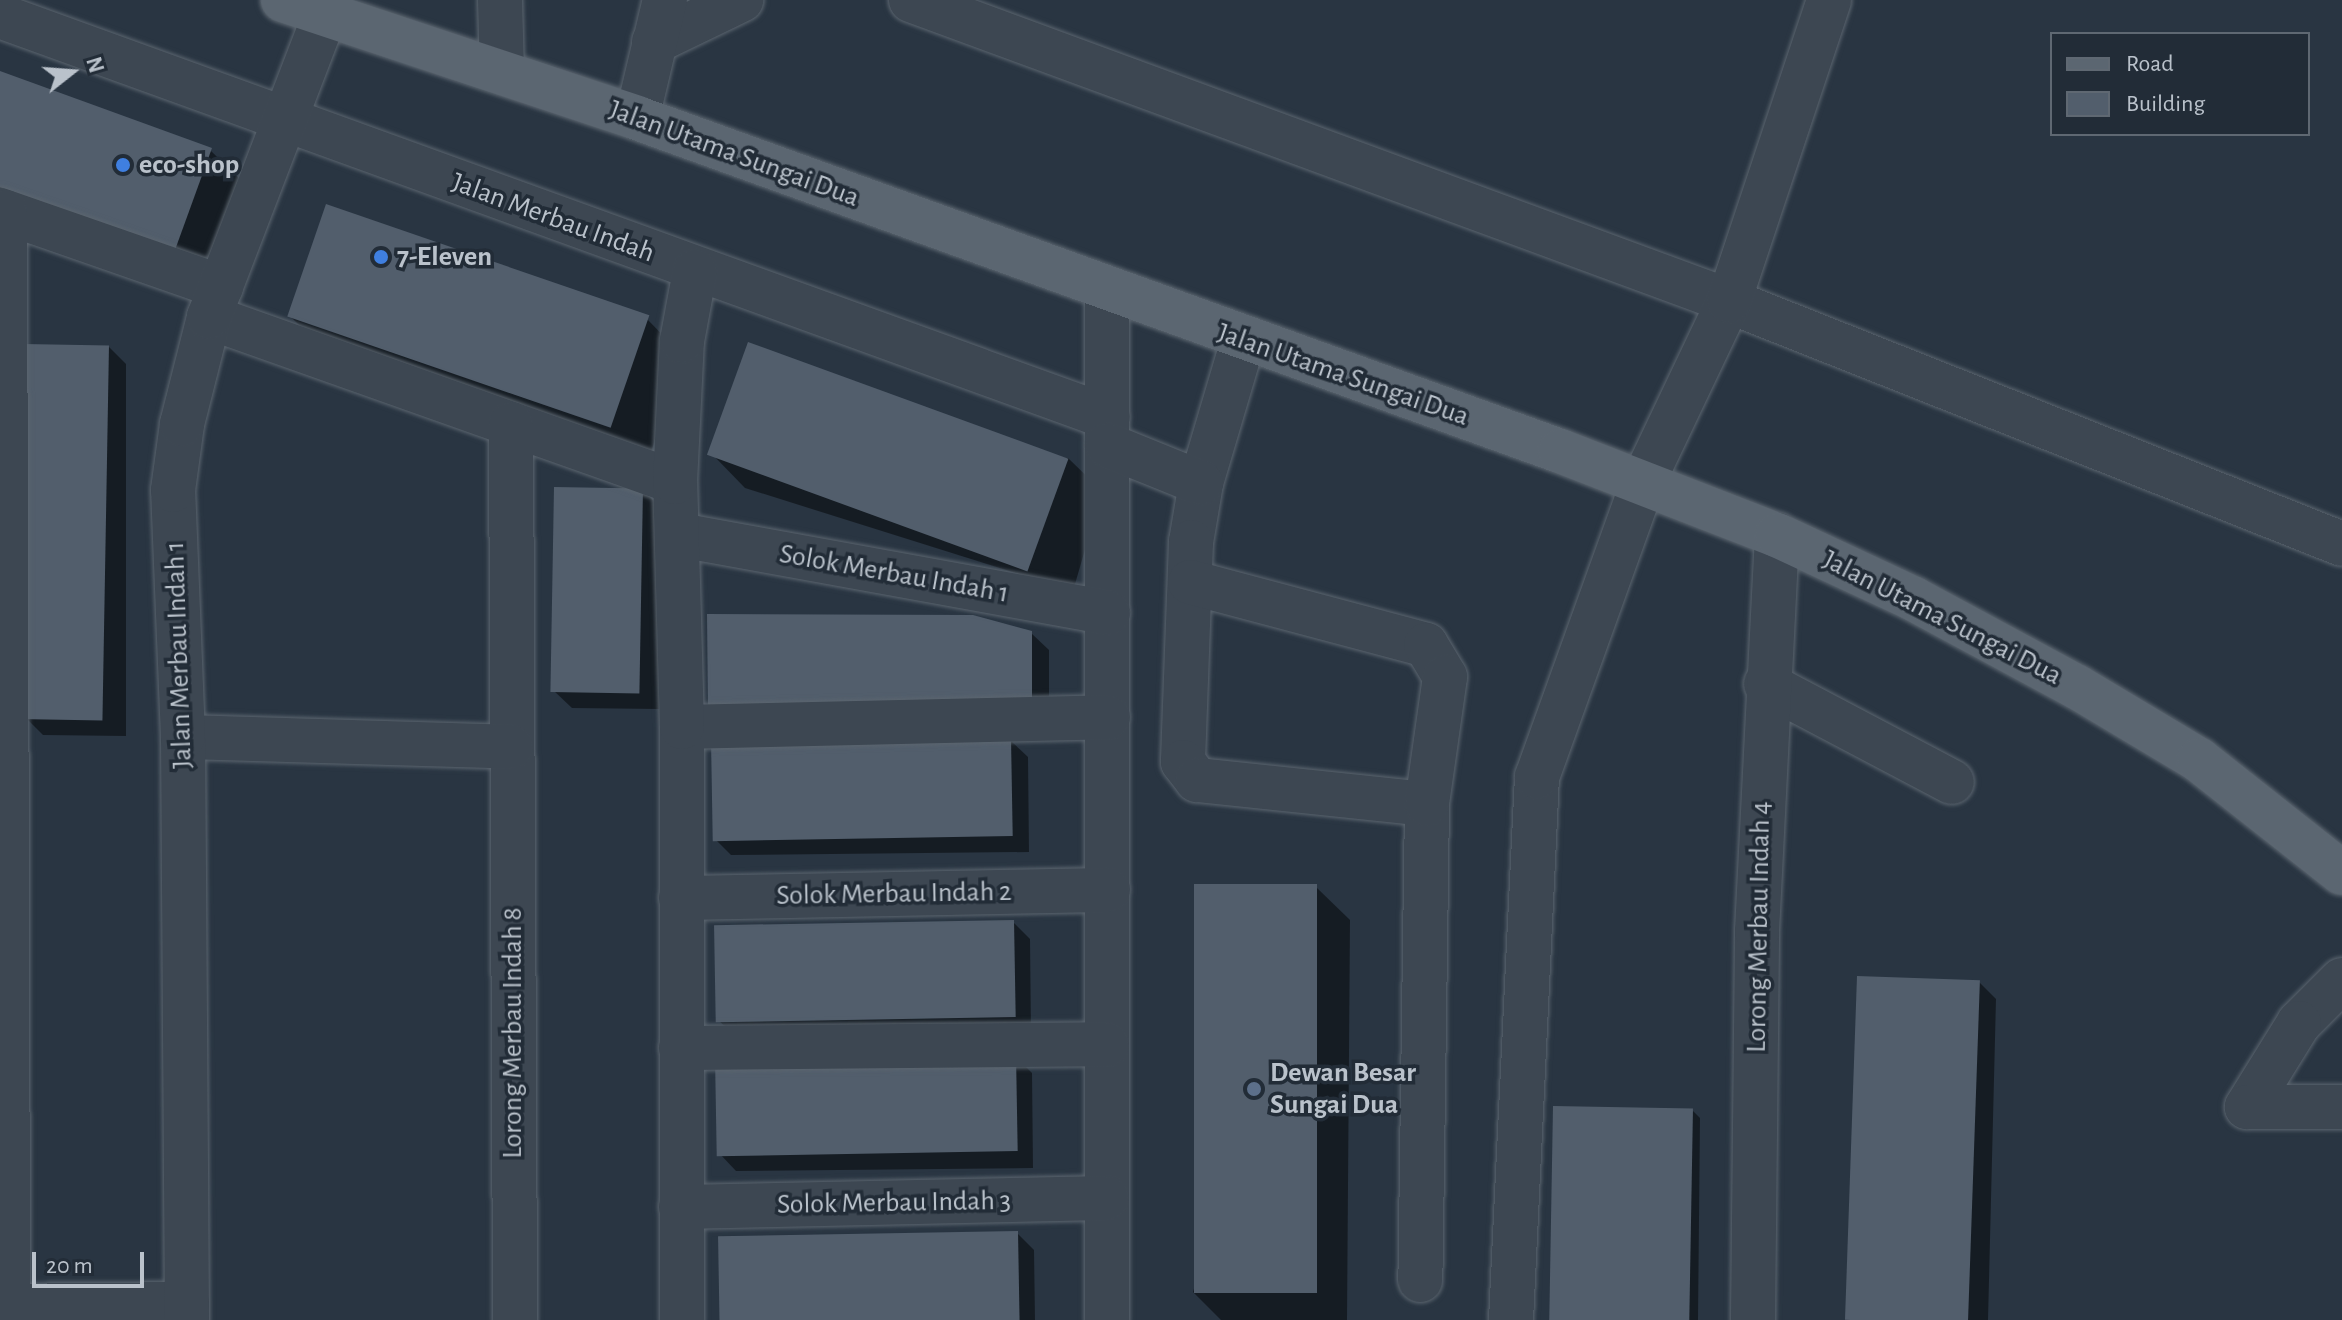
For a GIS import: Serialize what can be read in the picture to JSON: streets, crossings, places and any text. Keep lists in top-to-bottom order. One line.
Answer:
{"streets":{"main road":["Jalan Utama Sungai Dua"],"street":["Jalan Merbau Indah","Solok Merbau Indah 1","Jalan Merbau Indah 1","Solok Merbau Indah 2","Lorong Merbau Indah 4","Lorong Merbau Indah 8","Solok Merbau Indah 3"]},"crossings":[["Jalan Utama Sungai Dua","Jalan Merbau Indah 1"],["Jalan Utama Sungai Dua","Lorong Merbau Indah 4"],["Jalan Merbau Indah","Jalan Merbau Indah 1"]],"places":["eco-shop","7-Eleven","Dewan Besar Sungai Dua"],"legend":["Road","Building"],"scale_bar":"20 m","north":"right"}
